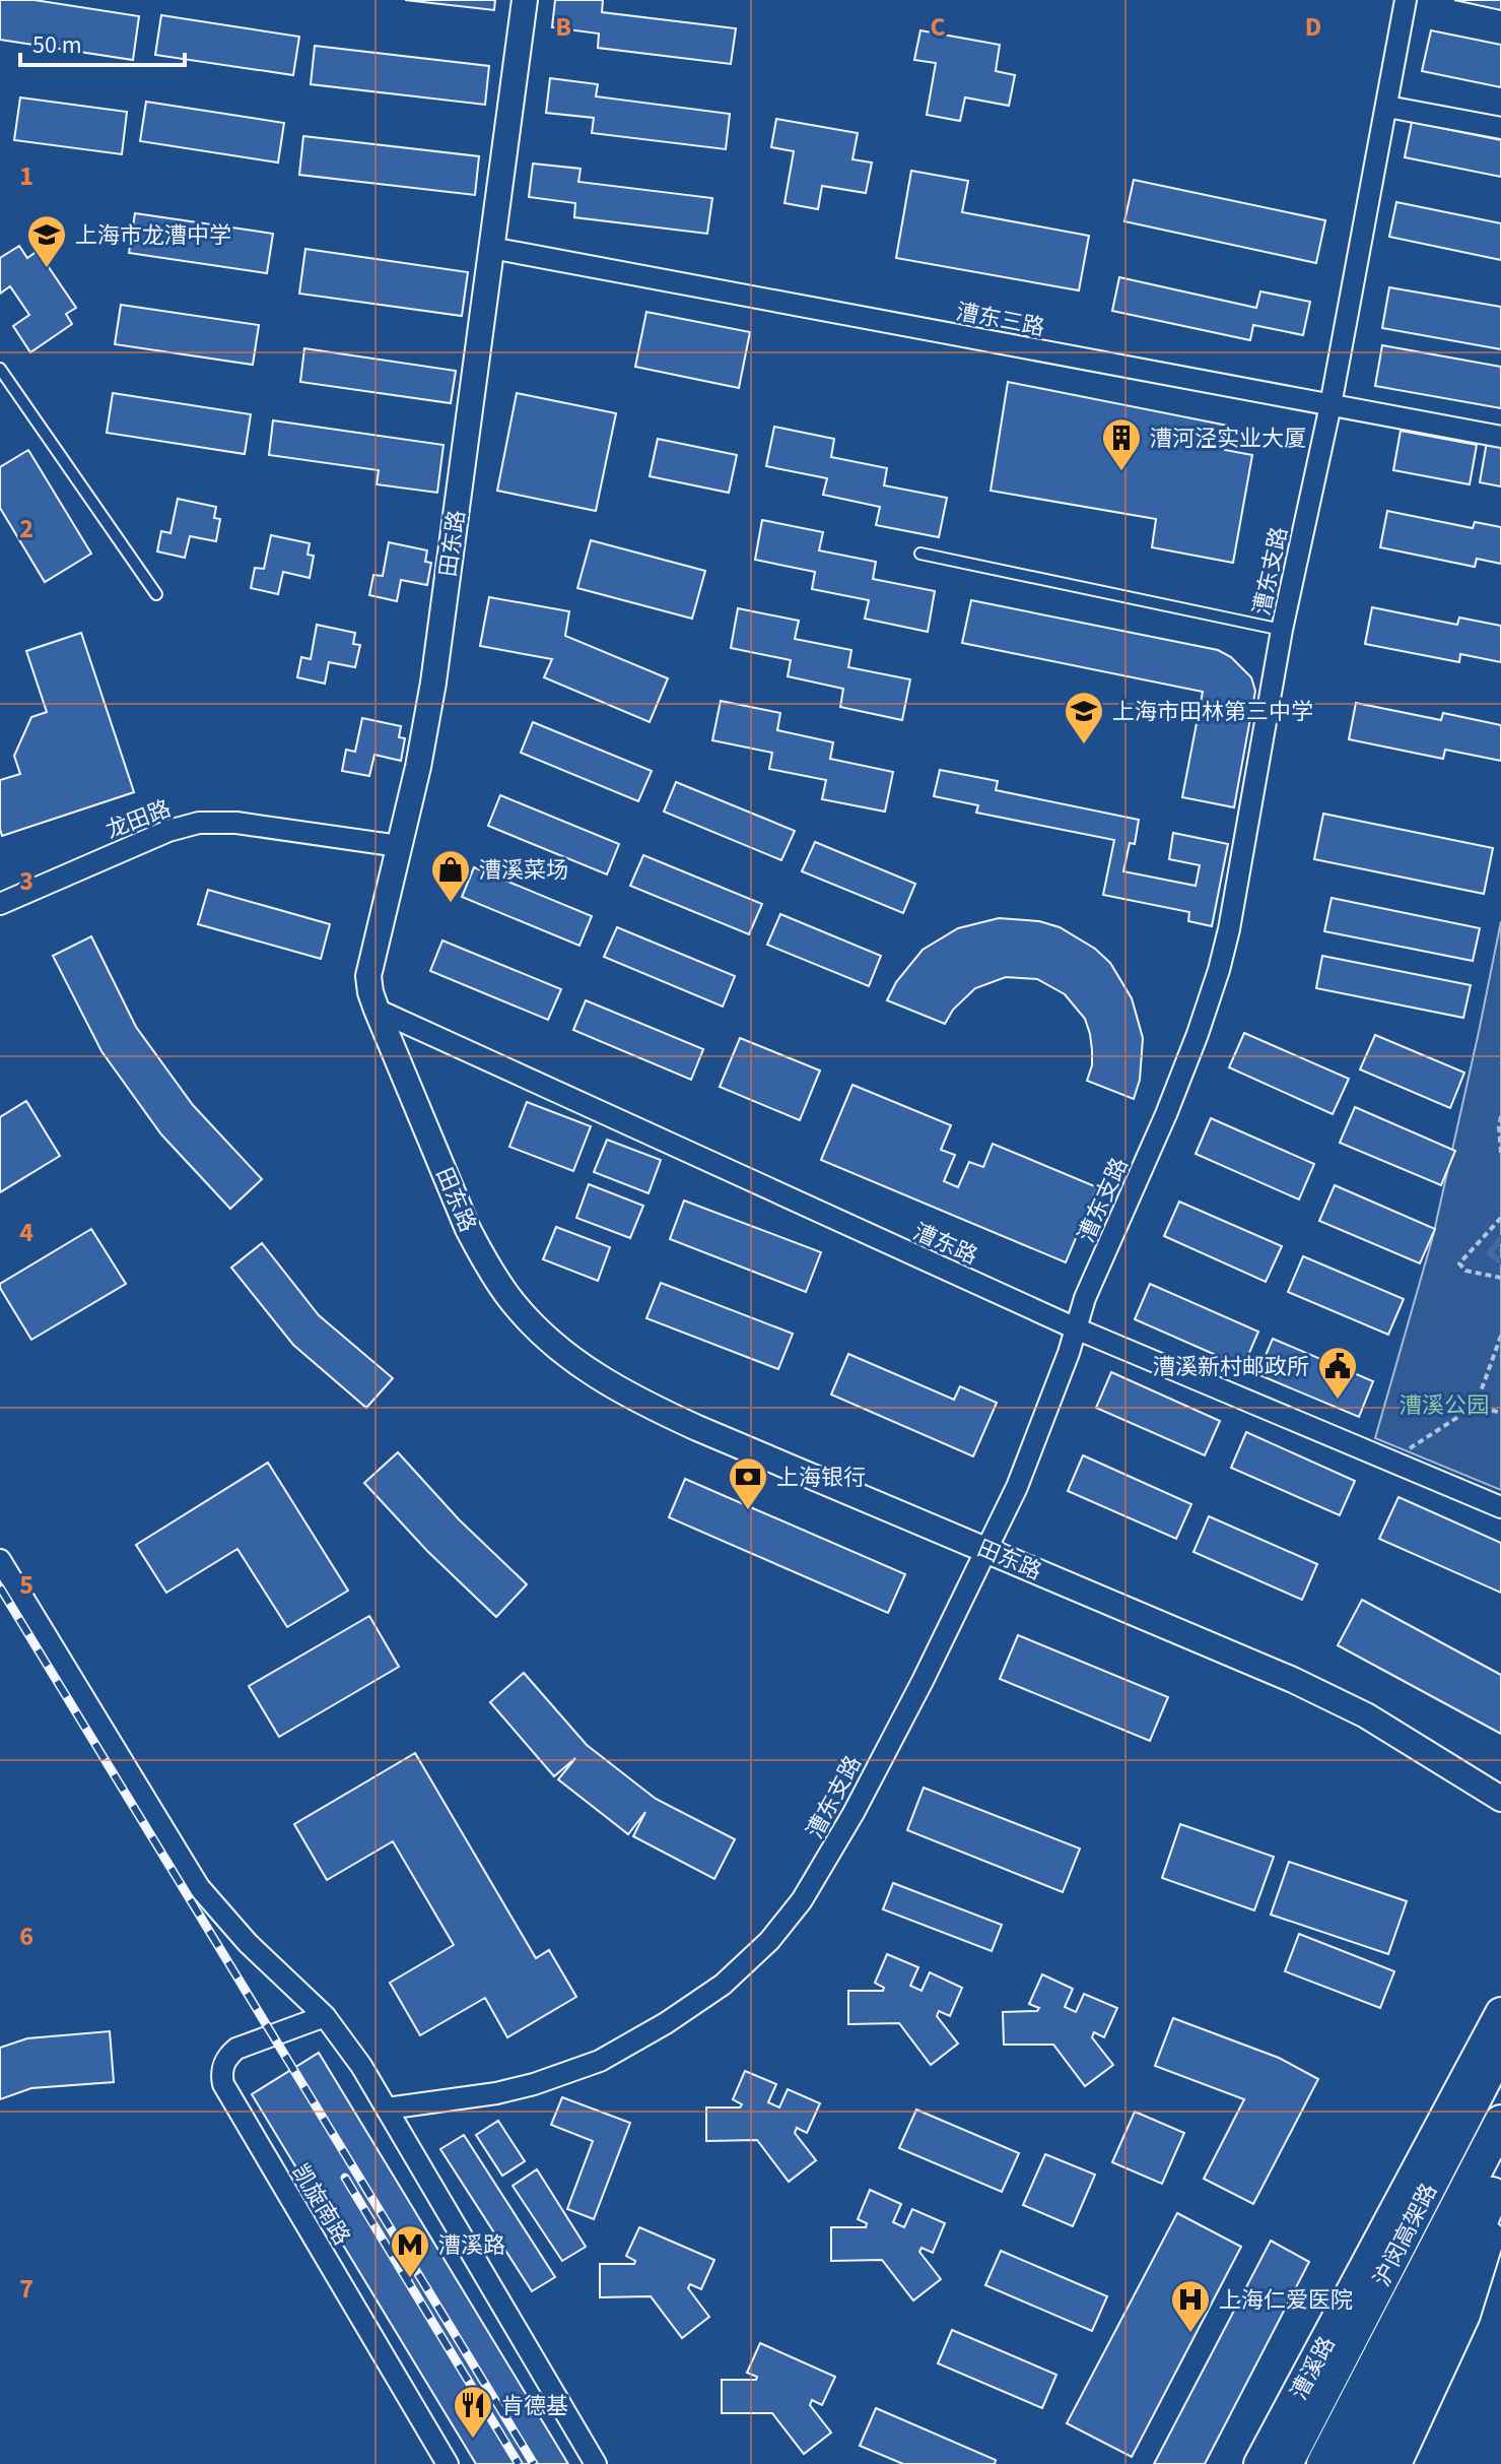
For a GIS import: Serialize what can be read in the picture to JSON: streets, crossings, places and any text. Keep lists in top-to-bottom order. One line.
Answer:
{"streets":{"highway":["沪闵高架路"],"main road":["漕溪路"],"street":["漕东三路","田东路","漕东支路","龙田路","漕东路","凯旋南路"]},"crossings":[["漕东三路","田东路"],["漕东三路","漕东支路"],["田东路","漕东支路"],["田东路","龙田路"],["田东路","漕东路"],["漕东支路","漕东路"]],"parks":["漕溪公园"],"places":{"school or university":["上海市龙漕中学","上海市田林第三中学"],"building":["漕河泾实业大厦"],"shop":["漕溪菜场"],"public building":["漕溪新村邮政所"],"bank":["上海银行"],"metro station":["漕溪路"],"hospital":["上海仁爱医院"],"restaurant":["肯德基"]},"scale_bar":"50 m","grid":{"columns":["B","C","D"],"rows":["1","2","3","4","5","6","7"]}}
